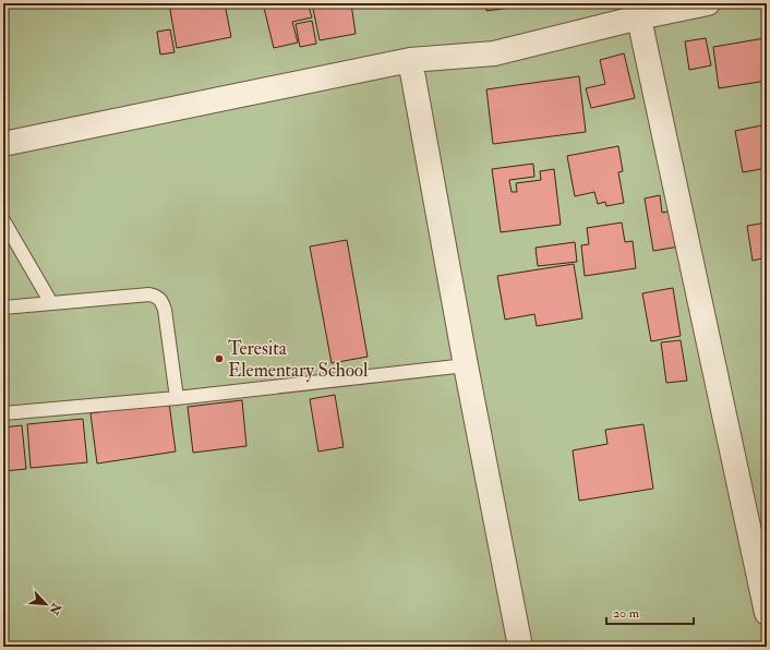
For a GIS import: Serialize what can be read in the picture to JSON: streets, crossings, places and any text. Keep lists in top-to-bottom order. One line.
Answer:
{"places":["Teresita Elementary School"],"scale_bar":"20 m","north":"bottom right"}
